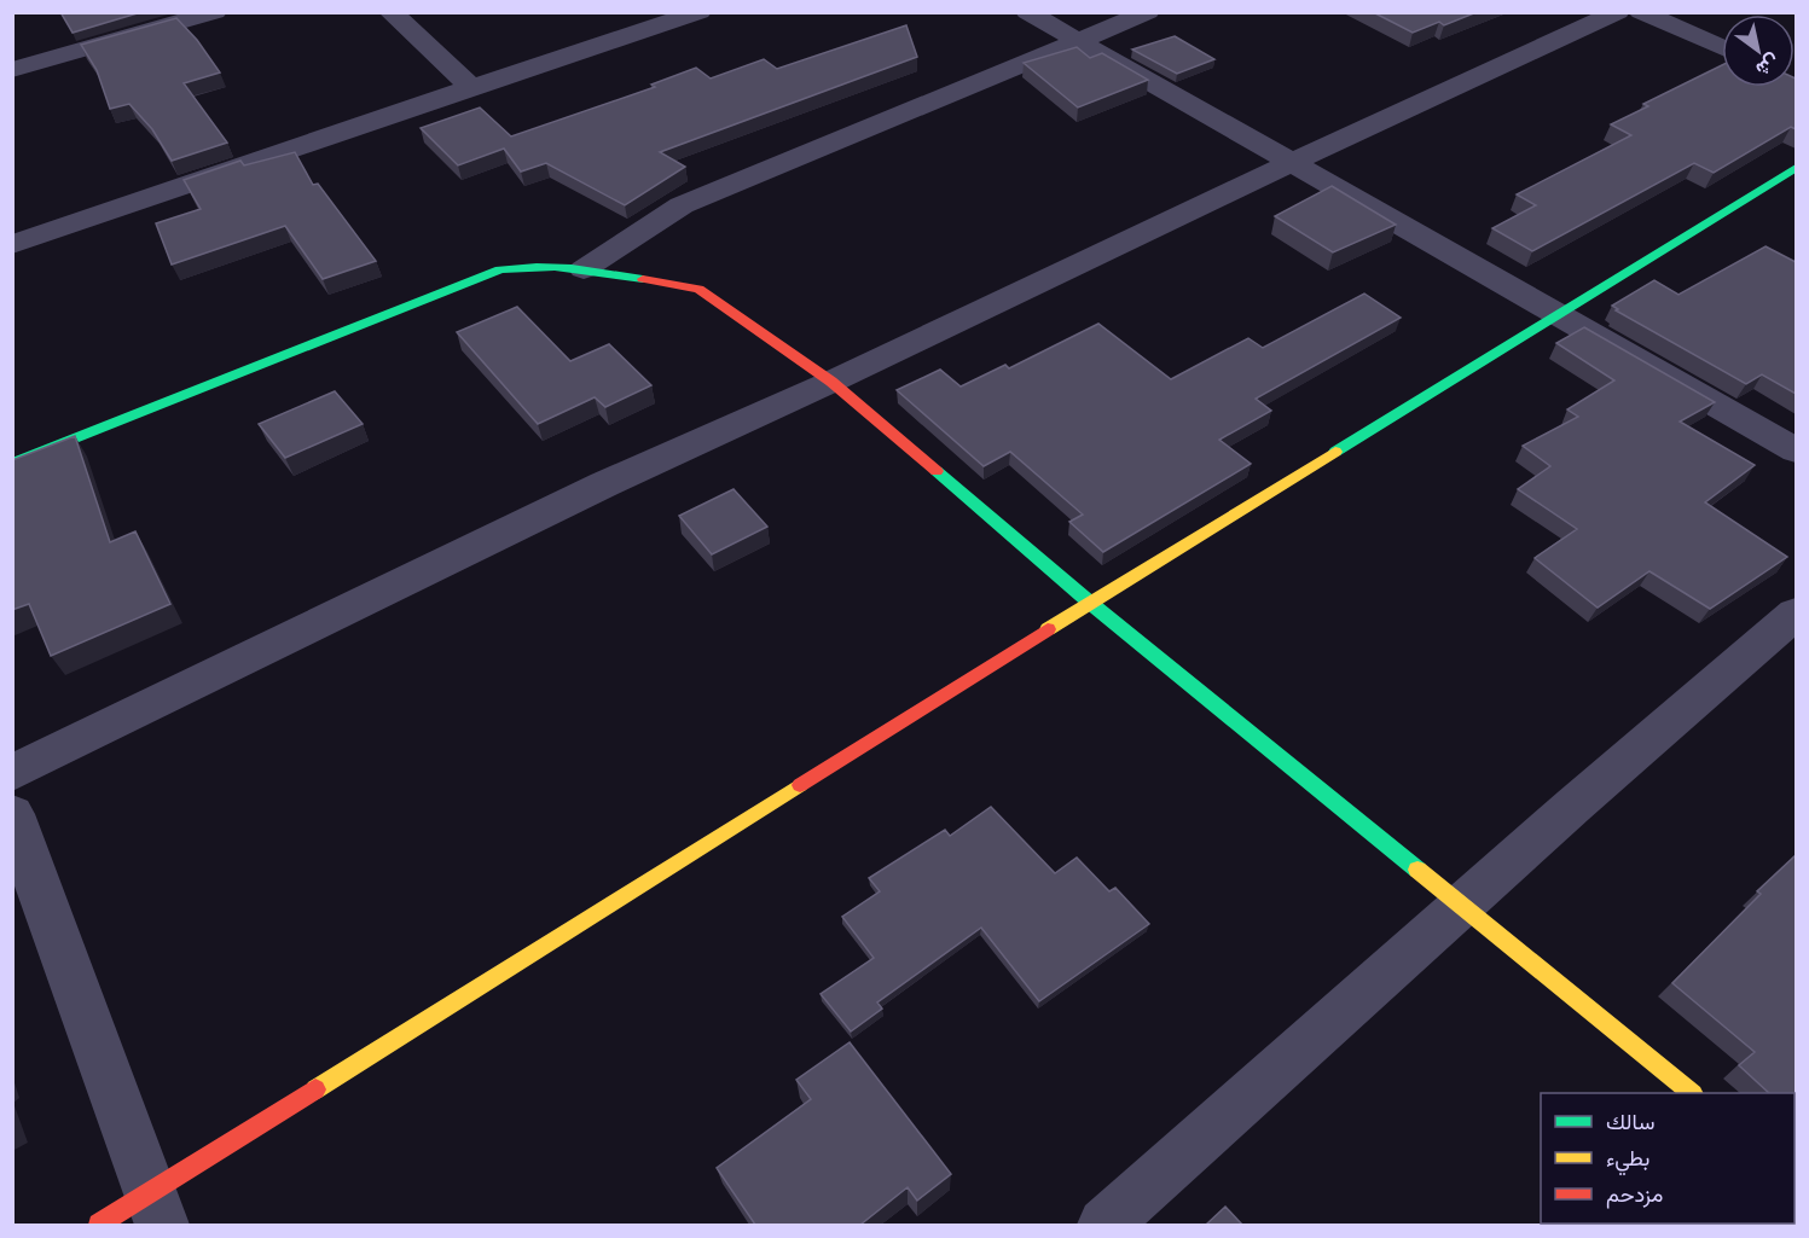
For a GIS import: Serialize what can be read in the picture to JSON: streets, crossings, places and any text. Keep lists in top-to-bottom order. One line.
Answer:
{"legend":["سالك","بطيء","مزدحم"],"north":"bottom right"}
